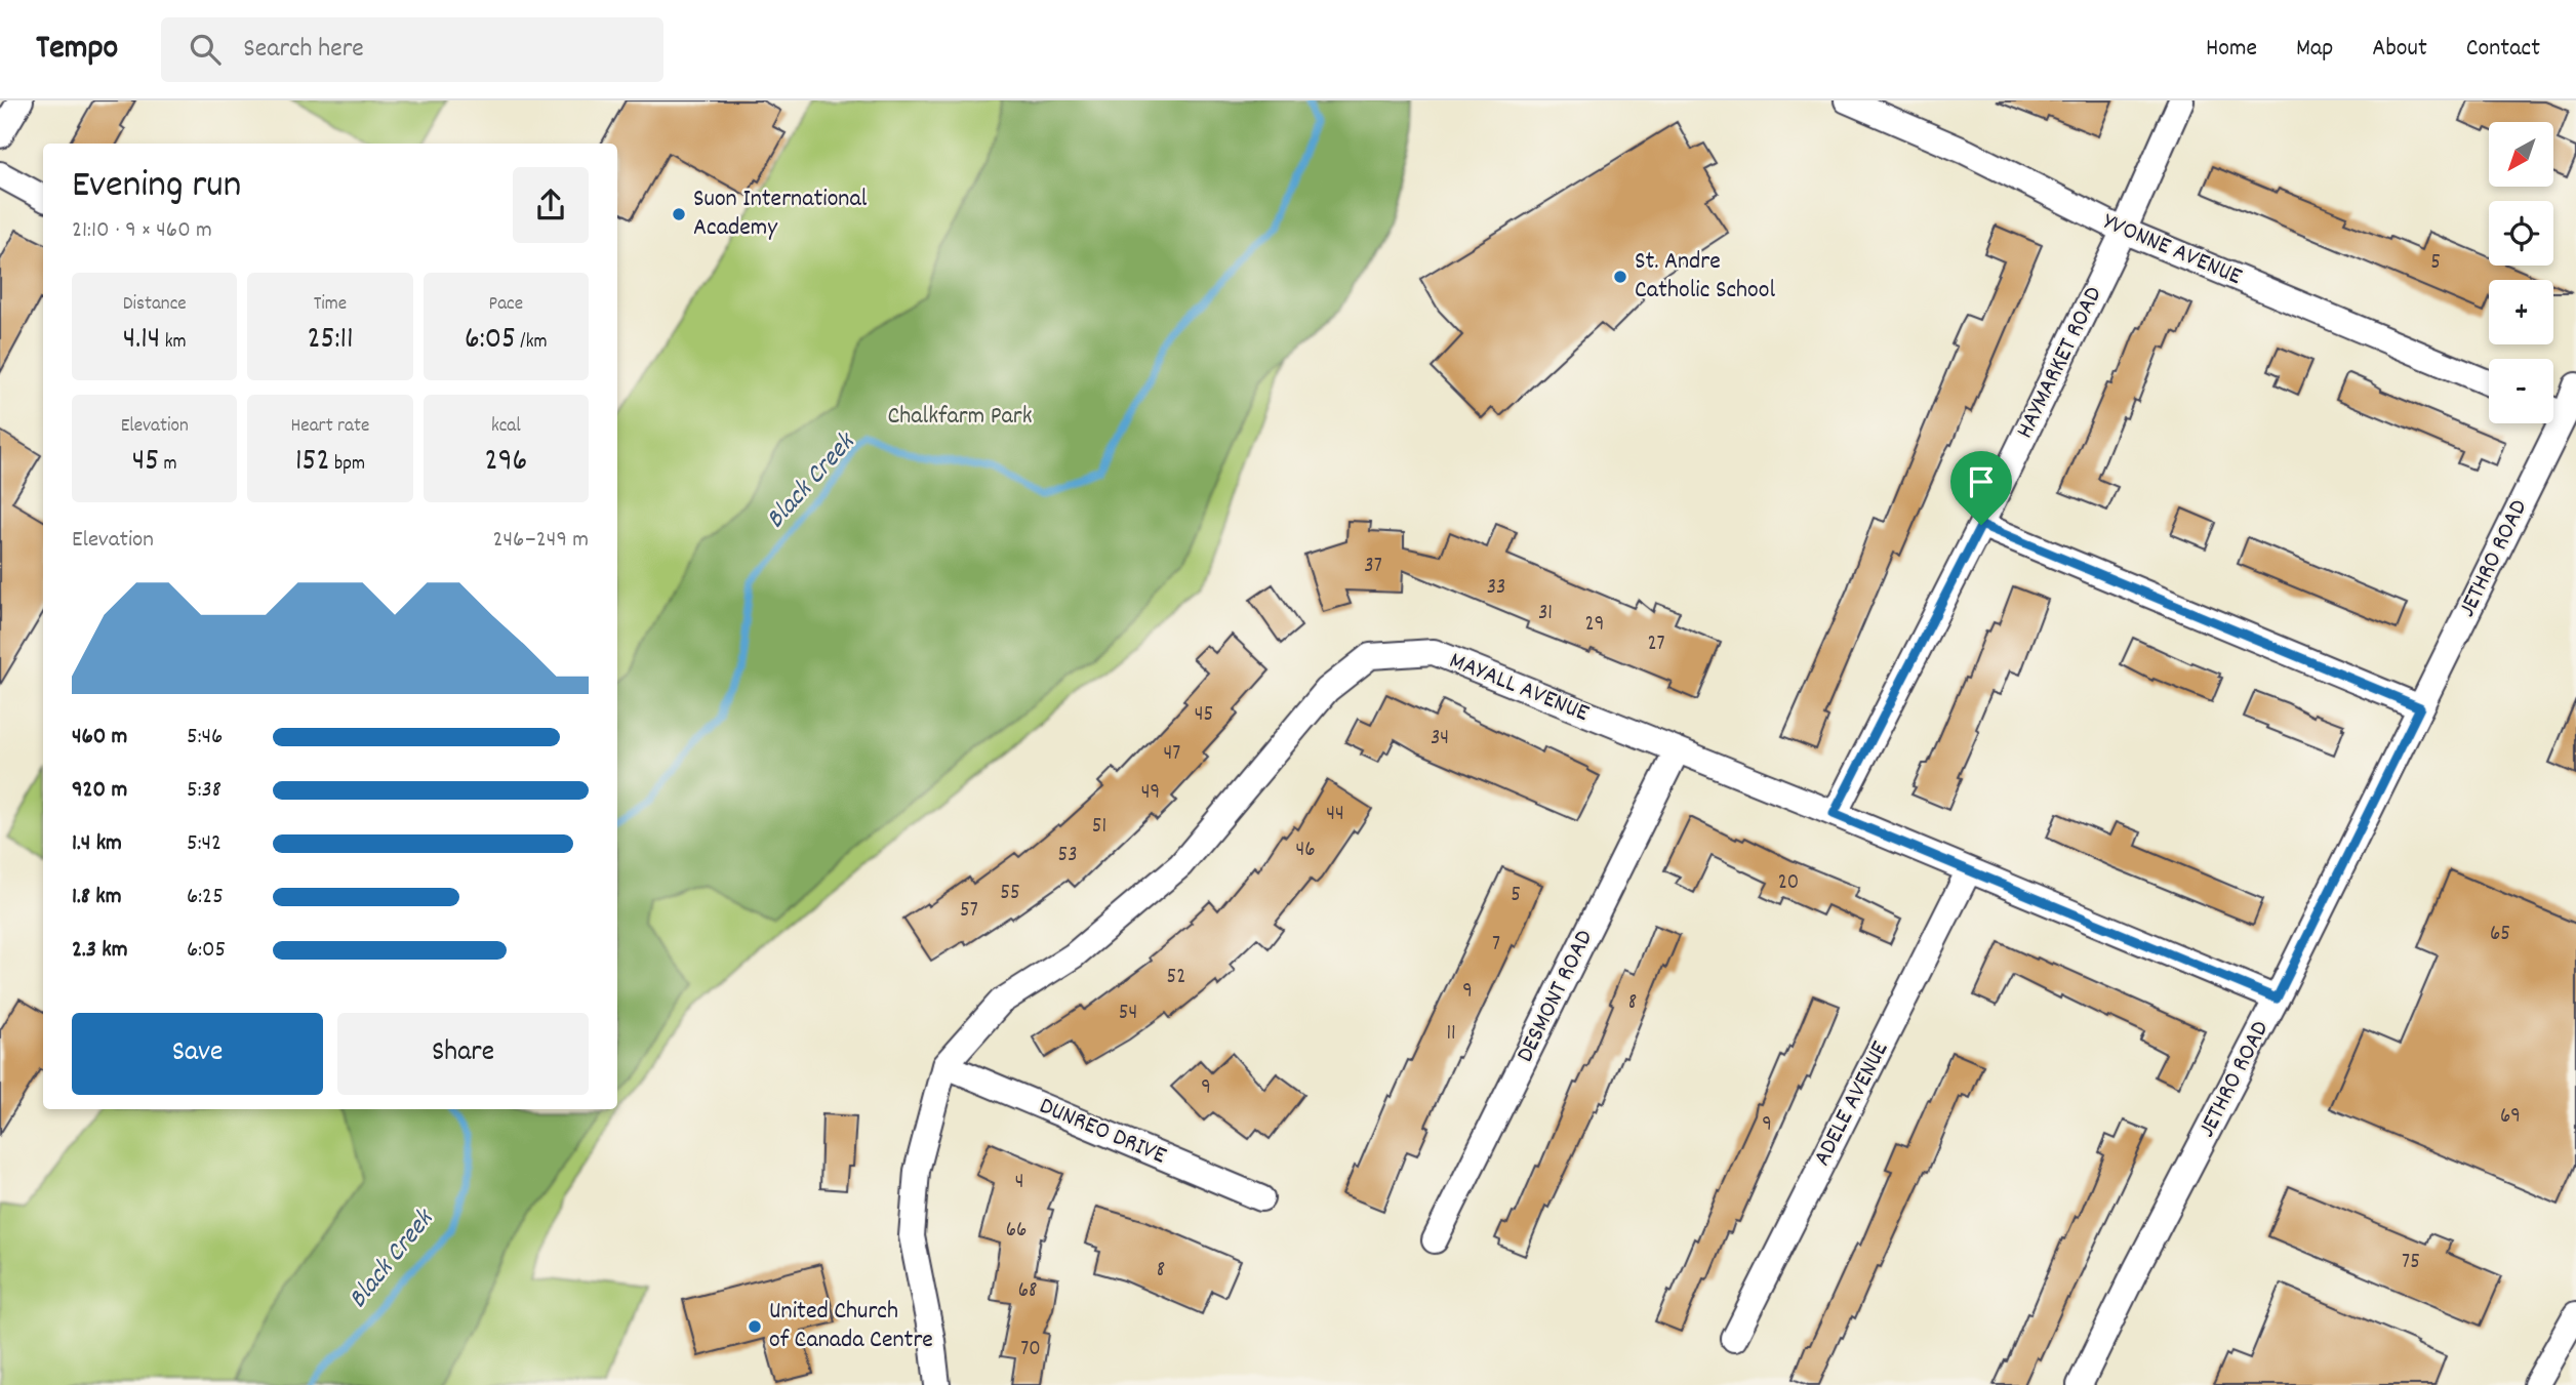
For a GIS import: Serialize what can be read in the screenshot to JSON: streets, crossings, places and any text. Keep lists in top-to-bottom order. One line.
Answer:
{"streets":{"street":["YVONNE AVENUE","HAYMARKET ROAD","JETHRO ROAD","MAYALL AVENUE","DESMONT ROAD","ADELE AVENUE","DUNREO DRIVE"]},"crossings":[["YVONNE AVENUE","HAYMARKET ROAD"],["HAYMARKET ROAD","MAYALL AVENUE"],["JETHRO ROAD","MAYALL AVENUE"],["MAYALL AVENUE","DESMONT ROAD"],["MAYALL AVENUE","ADELE AVENUE"],["MAYALL AVENUE","DUNREO DRIVE"]],"water":["Black Creek"],"parks":["Chalkfarm Park"],"places":["Suon International Academy","St. Andre Catholic School","United Church of Canada Centre"],"house_numbers":["5","37","33","31","29","27","45","34","47","49","44","51","46","53","20","55","5","57","65","7","52","9","8","54","11","9","69","9","4","66","75","8","68","70"],"north":"bottom left","page":{"header":"Tempo","search":"Search here","nav":["Home","Map","About","Contact"],"map_buttons":["+","−"],"heading":["Evening run","21:10 · 9 × 460 m"],"stats":[["Distance","4.14 km"],["Time","25:11"],["Pace","6:05 /km"],["Elevation","45 m"],["Heart rate","152 bpm"],["kcal","296"]],"chart":["Elevation","246–249 m"],"list":[{"name":"460 m","note":"5:46"},{"name":"920 m","note":"5:38"},{"name":"1.4 km","note":"5:42"},{"name":"1.8 km","note":"6:25"},{"name":"2.3 km","note":"6:05"}],"buttons":["Save","Share"]}}
